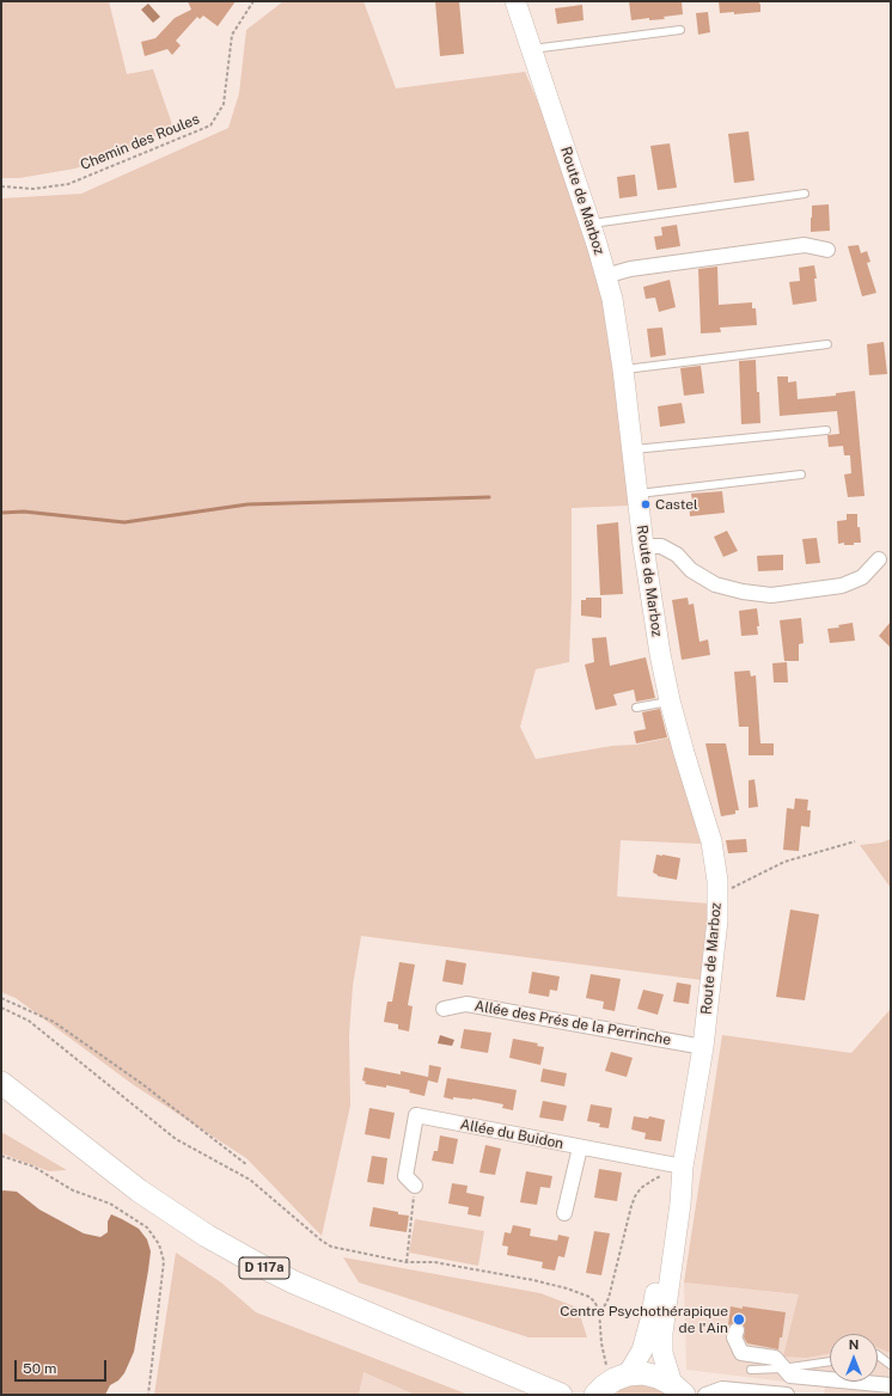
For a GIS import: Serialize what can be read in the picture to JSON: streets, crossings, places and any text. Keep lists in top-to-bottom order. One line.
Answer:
{"streets":{"main road":["Route de Marboz","D 117a"],"street":["Allée des Prés de la Perrinche","Allée du Buidon"],"path":["Chemin des Roules"]},"crossings":[["Route de Marboz","Allée des Prés de la Perrinche"],["Route de Marboz","Allée du Buidon"]],"places":["Castel","Centre Psychothérapique de l'Ain"],"scale_bar":"50 m","north":"top"}
